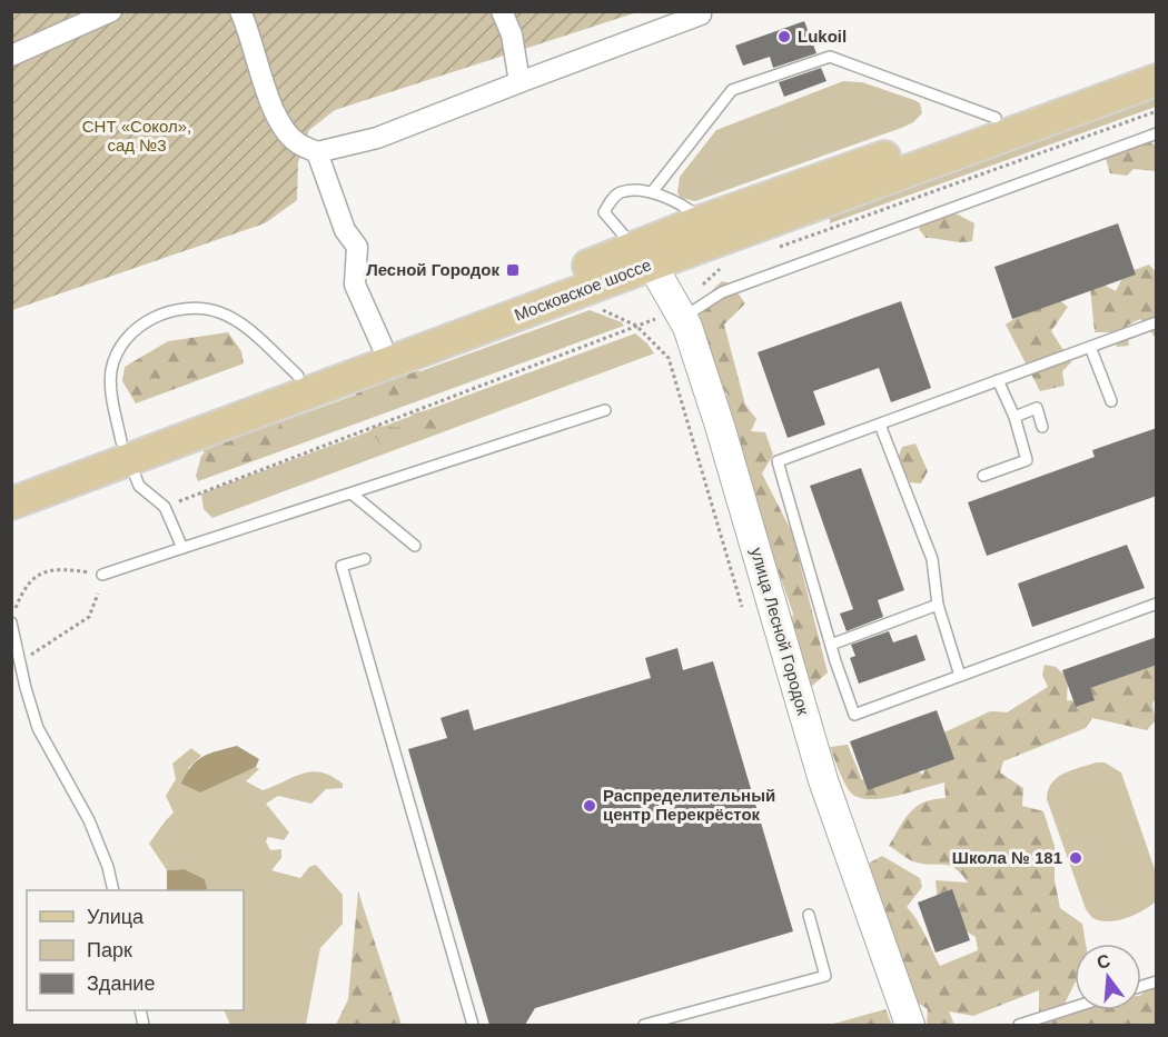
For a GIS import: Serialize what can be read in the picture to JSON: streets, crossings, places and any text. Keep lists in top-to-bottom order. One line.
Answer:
{"streets":{"main road":["Московское шоссе"],"street":["улица Лесной Городок"]},"crossings":[["Московское шоссе","улица Лесной Городок"]],"parks":["СНТ «Сокол», сад №3"],"places":{"other":["Lukoil","Распределительный центр Перекрёсток","Школа № 181"],"transit":["Лесной Городок"]},"legend":["Улица","Парк","Здание"],"north":"top"}
